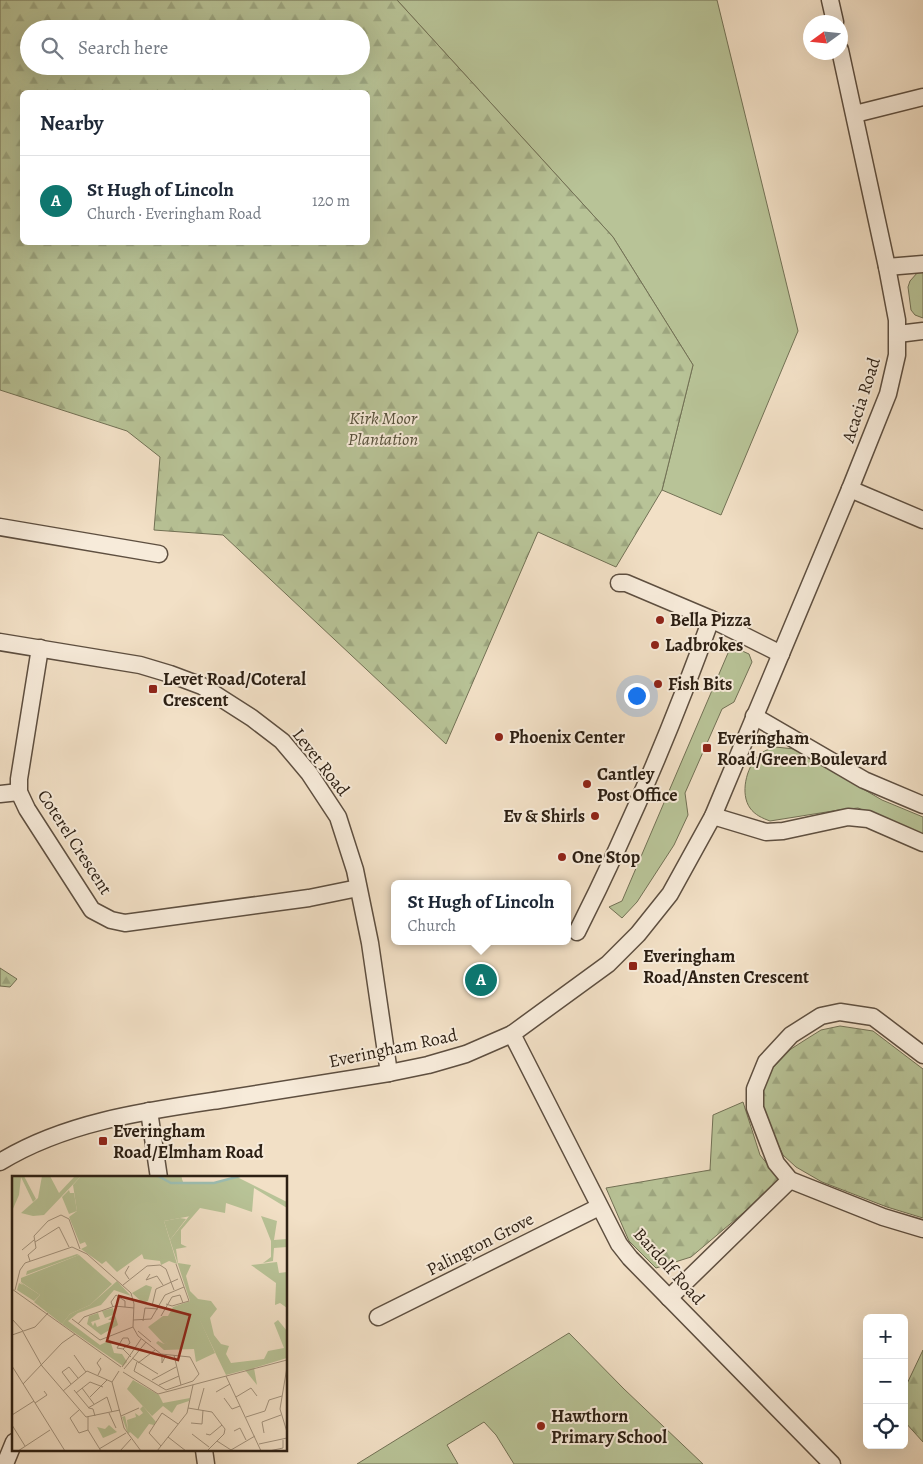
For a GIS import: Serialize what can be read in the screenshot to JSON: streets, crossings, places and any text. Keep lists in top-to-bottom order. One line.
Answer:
{"streets":{"street":["Acacia Road","Levet Road","Coterel Crescent","Everingham Road","Palington Grove","Bardolf Road"]},"crossings":[["Acacia Road","Everingham Road"],["Levet Road","Coterel Crescent"],["Levet Road","Everingham Road"],["Everingham Road","Bardolf Road"],["Palington Grove","Bardolf Road"]],"parks":["Kirk Moor Plantation"],"places":{"other":["Bella Pizza","Ladbrokes","Fish Bits","Phoenix Center","Cantley Post Office","Ev & Shirls","One Stop","Hawthorn Primary School"],"transit":["Levet Road/Coteral Crescent","Everingham Road/Green Boulevard","Everingham Road/Ansten Crescent","Everingham Road/Elmham Road"]},"north":"left","page":{"search":"Search here","heading":"Nearby","list":[{"mark":"A","name":"St Hugh of Lincoln","note":"Church · Everingham Road","value":"120 m"}],"popup":["St Hugh of Lincoln","Church"],"pins":"A","map_buttons":["+","−"]}}
